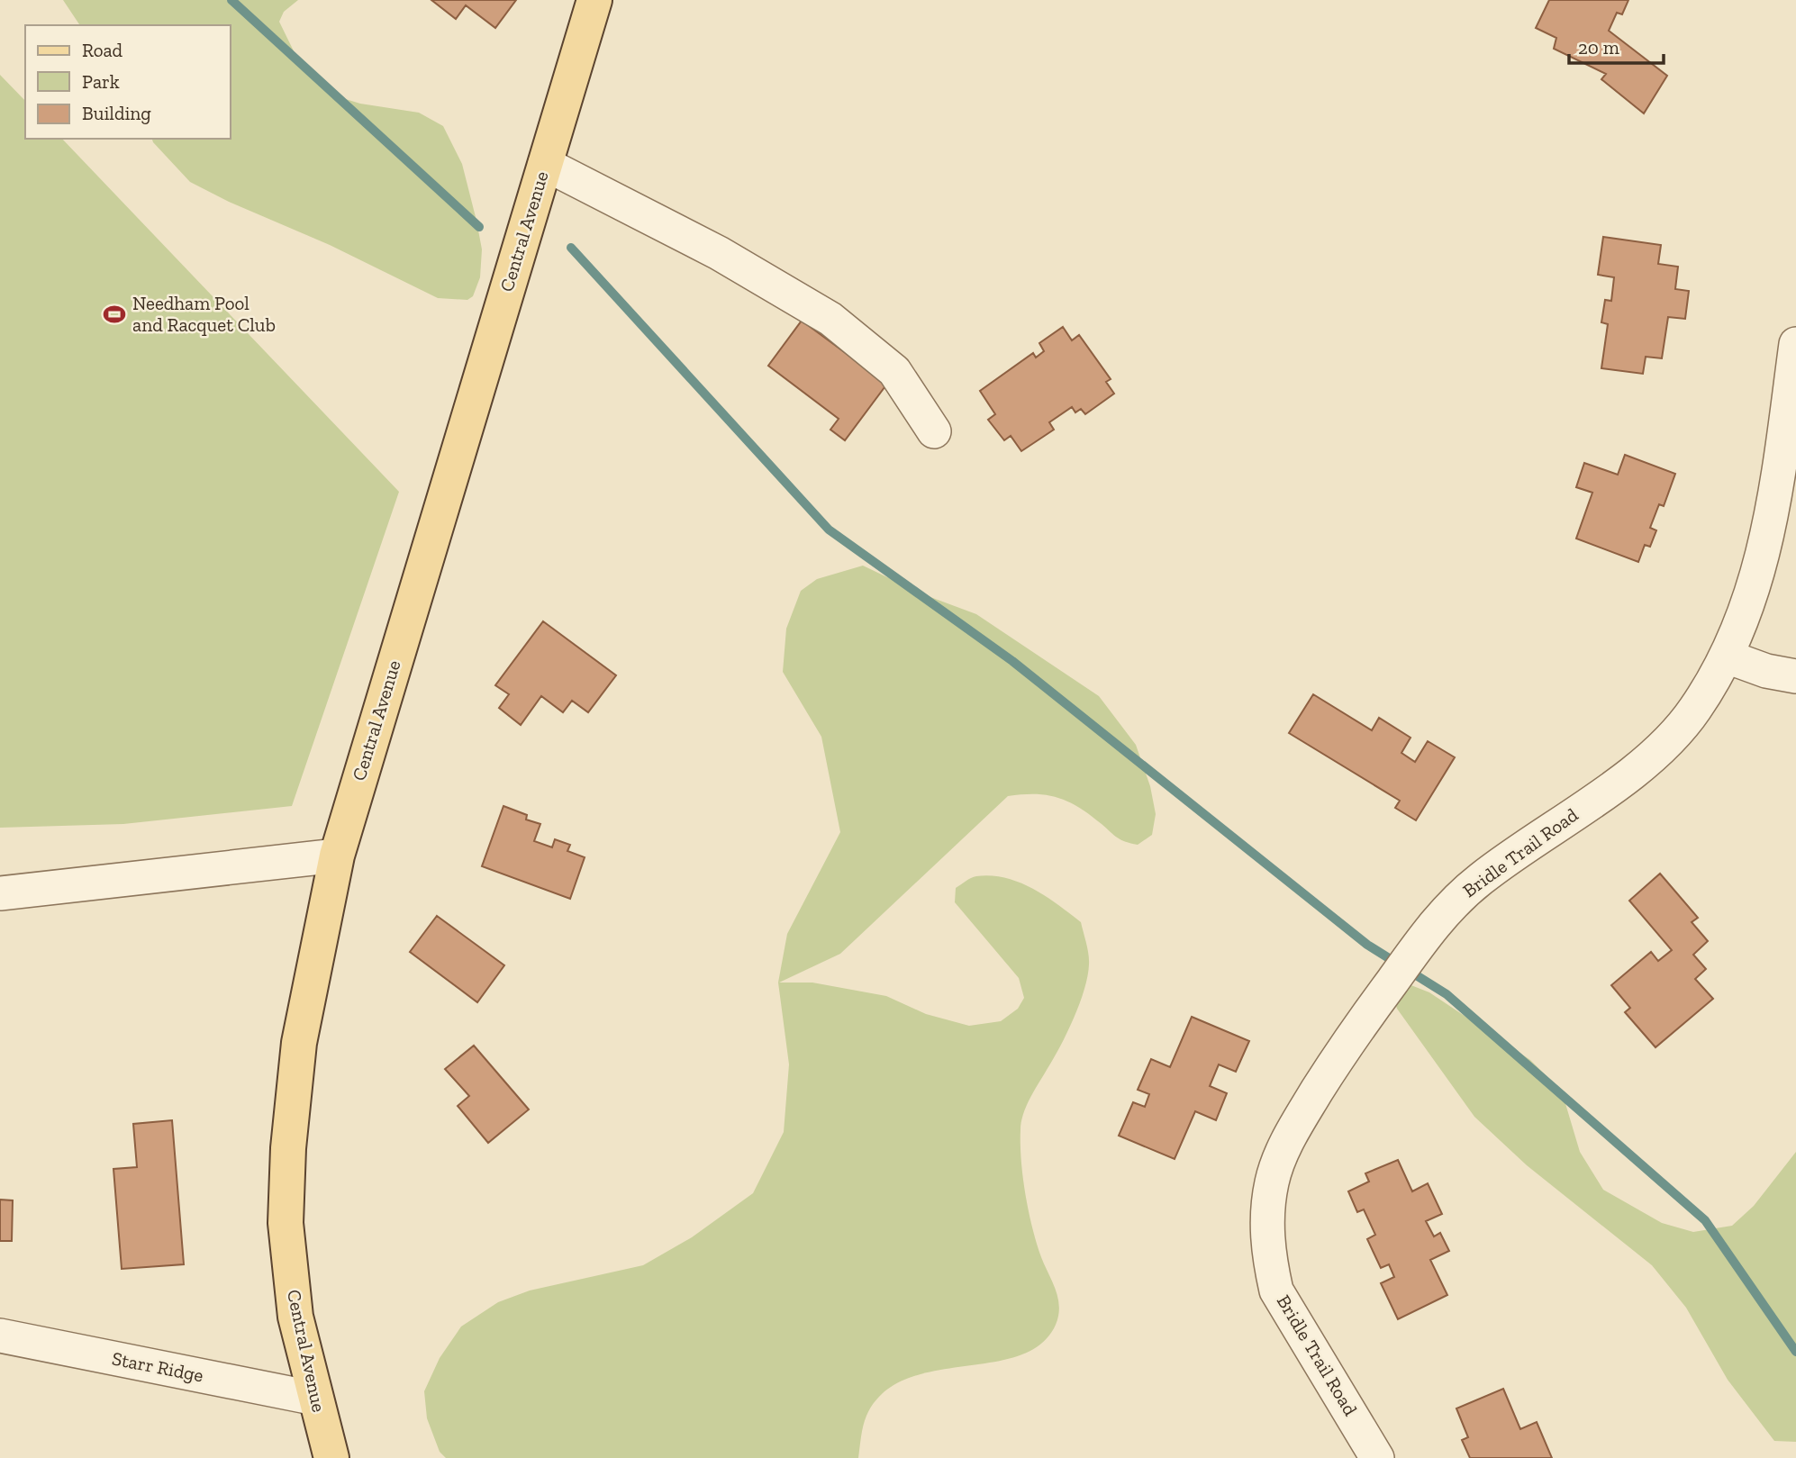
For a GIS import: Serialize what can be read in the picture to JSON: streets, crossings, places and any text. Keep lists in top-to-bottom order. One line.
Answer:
{"streets":{"main road":["Central Avenue"],"street":["Bridle Trail Road","Starr Ridge"]},"crossings":[["Central Avenue","Starr Ridge"]],"places":{"sports":["Needham Pool and Racquet Club"]},"legend":["Road","Park","Building"],"scale_bar":"20 m"}
